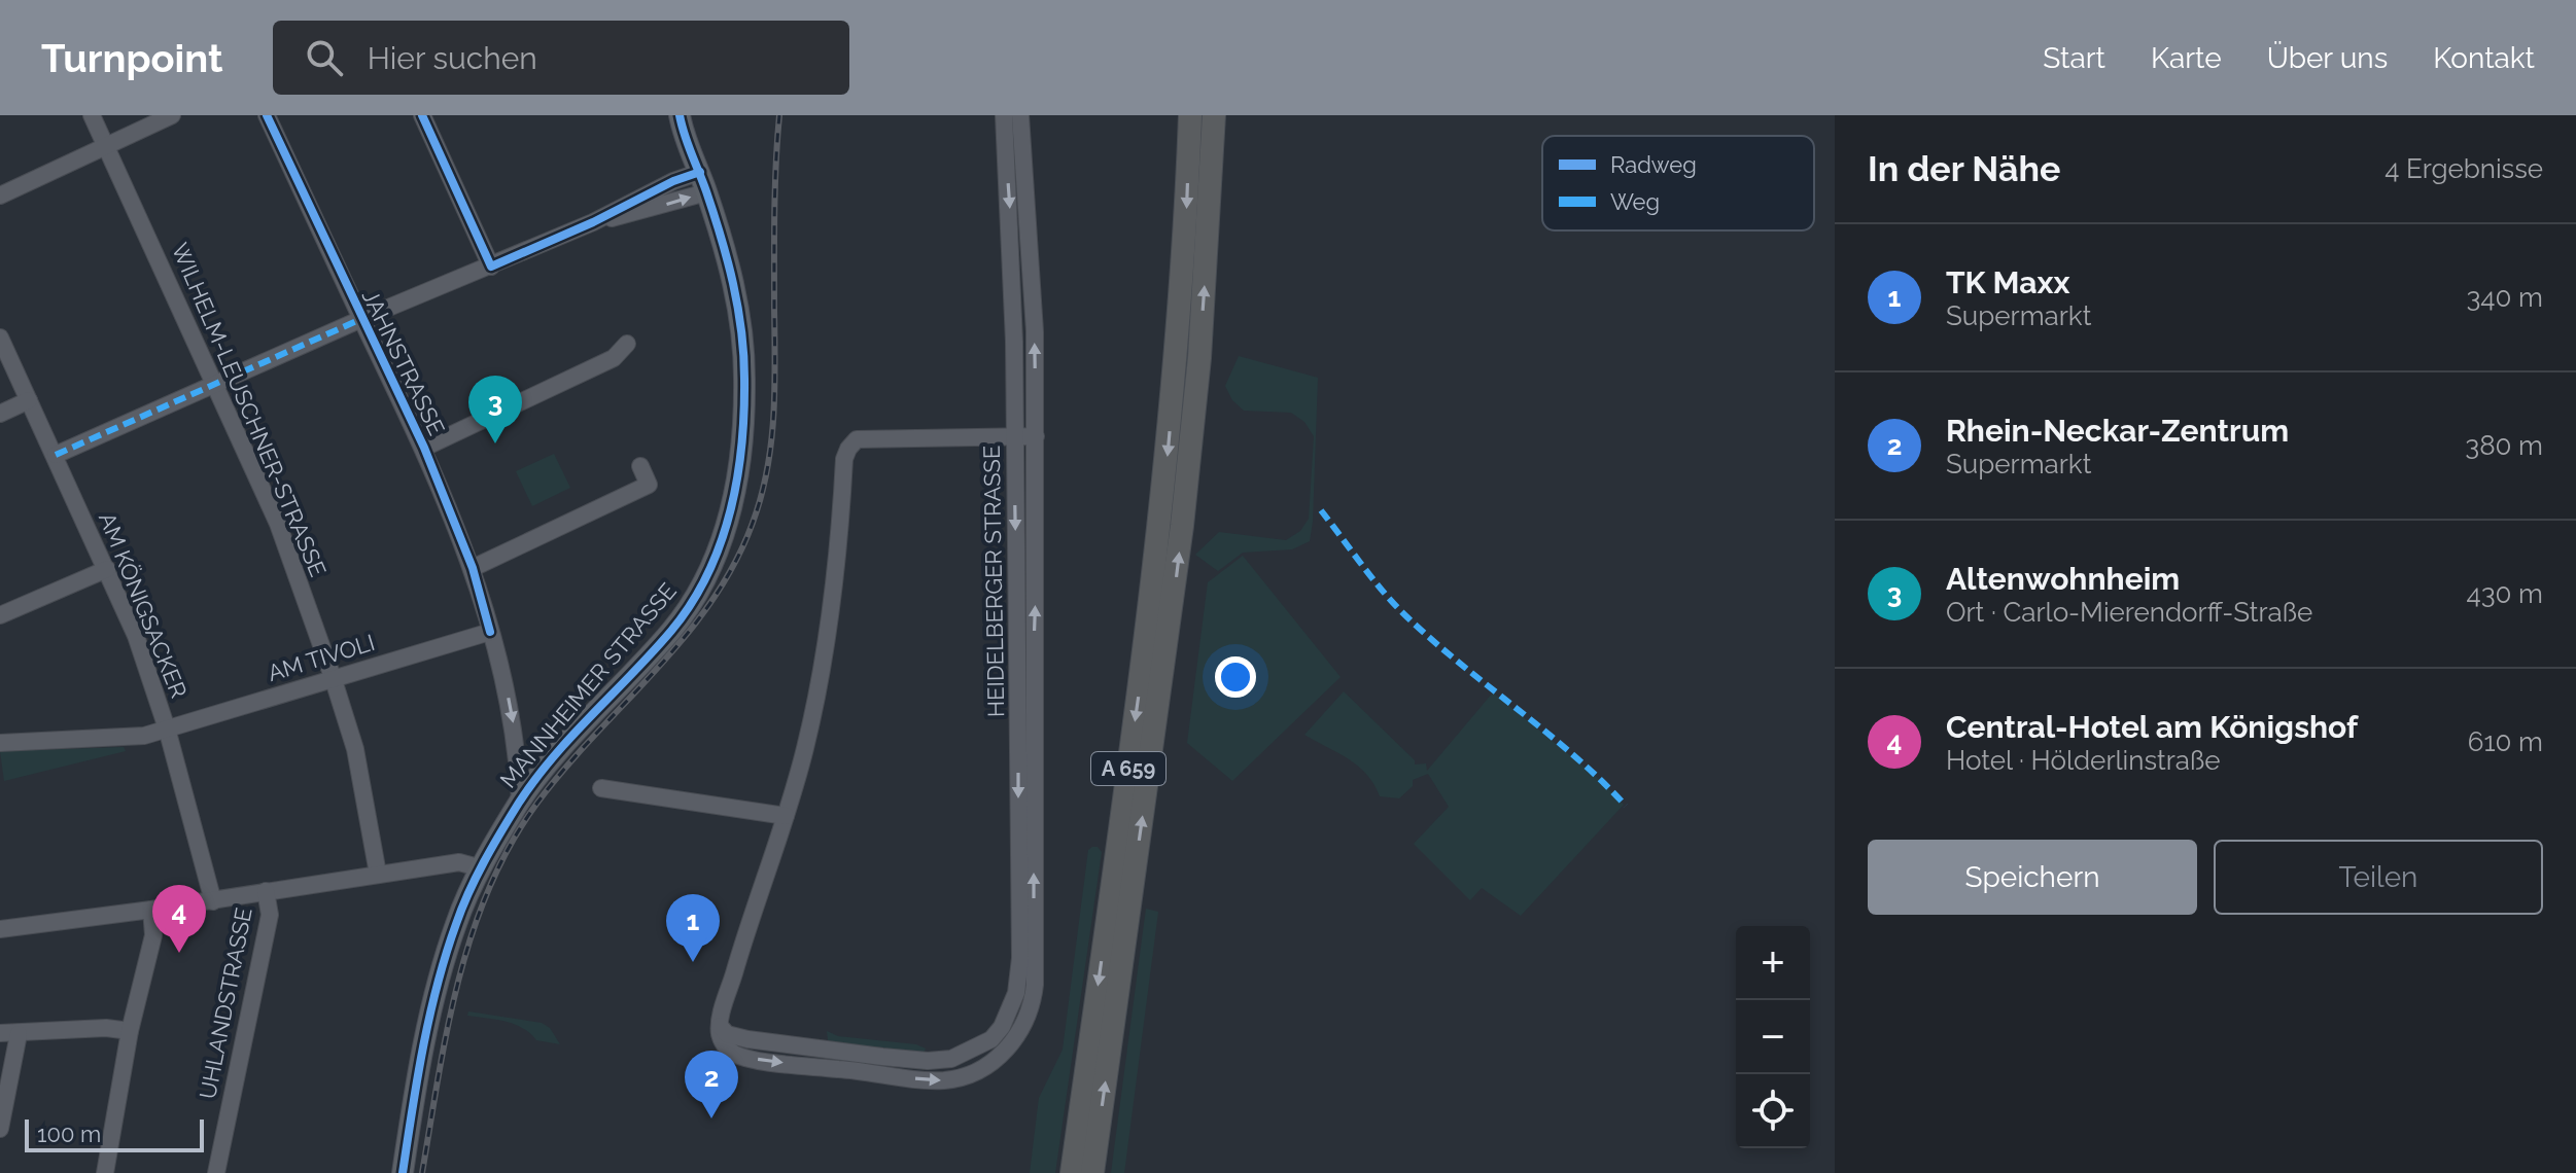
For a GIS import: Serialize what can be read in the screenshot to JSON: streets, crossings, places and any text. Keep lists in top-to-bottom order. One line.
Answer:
{"streets":{"highway":["A 659"],"main road":["MANNHEIMER STRASSE"],"street":["JAHNSTRASSE","WILHELM-LEUSCHNER-STRASSE","HEIDELBERGER STRASSE","AM KÖNIGSACKER","AM TIVOLI","UHLANDSTRASSE"]},"crossings":[["JAHNSTRASSE","AM TIVOLI"],["JAHNSTRASSE","MANNHEIMER STRASSE"],["WILHELM-LEUSCHNER-STRASSE","AM TIVOLI"],["AM KÖNIGSACKER","AM TIVOLI"]],"legend":["Radweg","Weg"],"scale_bar":"100 m","page":{"header":"Turnpoint","search":"Hier suchen","nav":["Start","Karte","Über uns","Kontakt"],"heading":["In der Nähe","4 Ergebnisse"],"list":[{"mark":"1","name":"TK Maxx","note":"Supermarkt","value":"340 m"},{"mark":"2","name":"Rhein-Neckar-Zentrum","note":"Supermarkt","value":"380 m"},{"mark":"3","name":"Altenwohnheim","note":"Ort · Carlo-Mierendorff-Straße","value":"430 m"},{"mark":"4","name":"Central-Hotel am Königshof","note":"Hotel · Hölderlinstraße","value":"610 m"}],"pins":["3","4","1","2"],"buttons":["Speichern","Teilen"],"map_buttons":["+","−"],"scale":"100 m"}}
